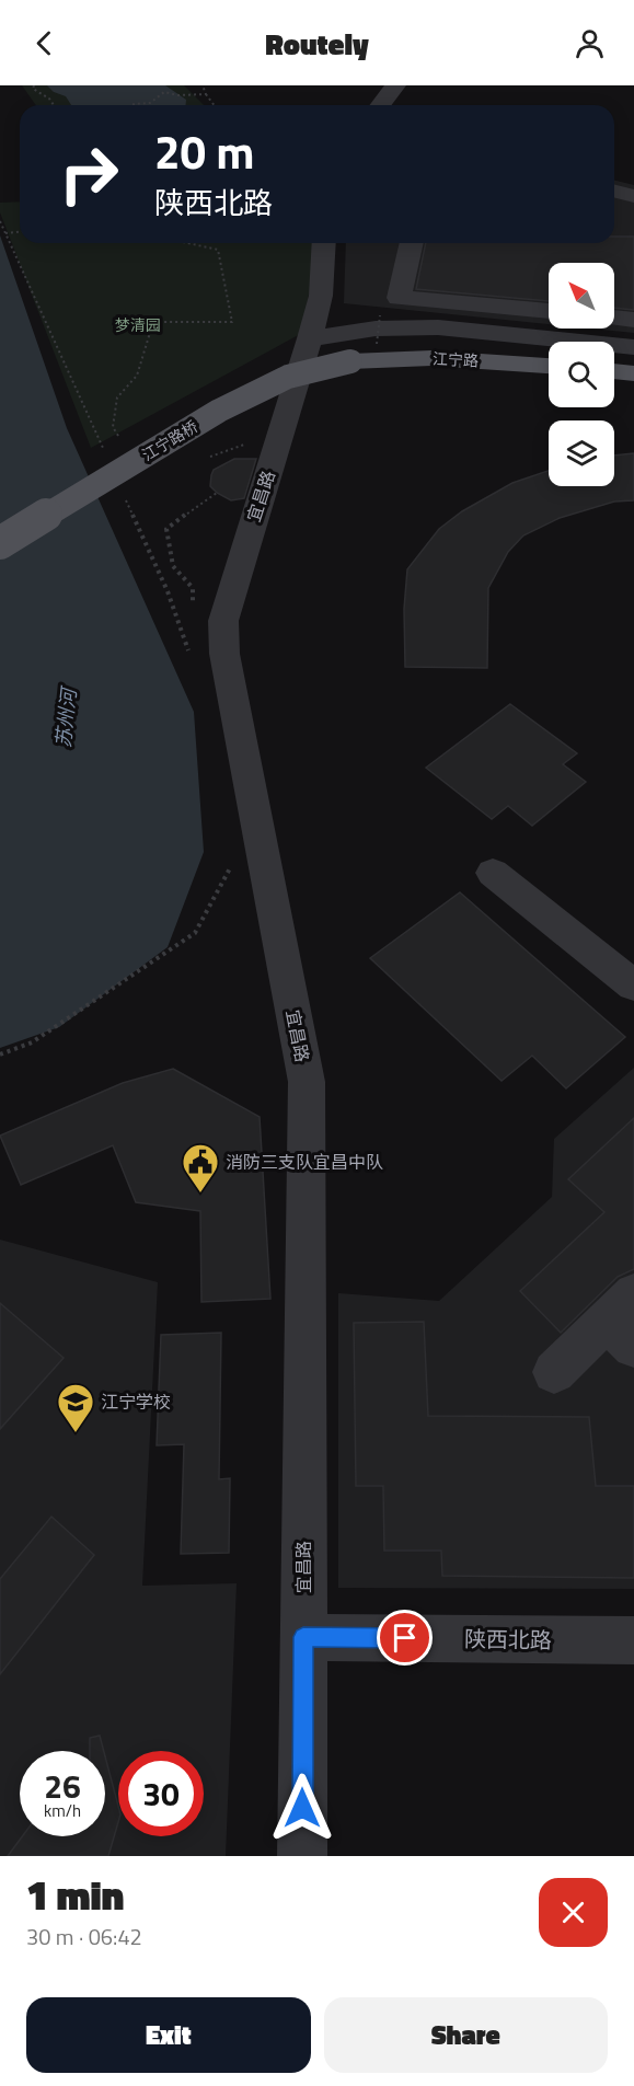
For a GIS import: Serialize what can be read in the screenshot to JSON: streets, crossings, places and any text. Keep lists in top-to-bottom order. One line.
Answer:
{"streets":{"main road":["江宁路","江宁路桥"],"street":["宜昌路","陕西北路"]},"crossings":[["江宁路","江宁路桥"],["宜昌路","陕西北路"]],"water":["苏州河"],"parks":["梦清园"],"places":{"public building":["消防三支队宜昌中队"],"school or university":["江宁学校"]},"north":"top left","page":{"header":"Routely","turn":["20 m","陕西北路"],"speed":"26 km/h","limit":"30","heading":["1 min","30 m · 06:42"],"buttons":["Exit","Share"]}}
